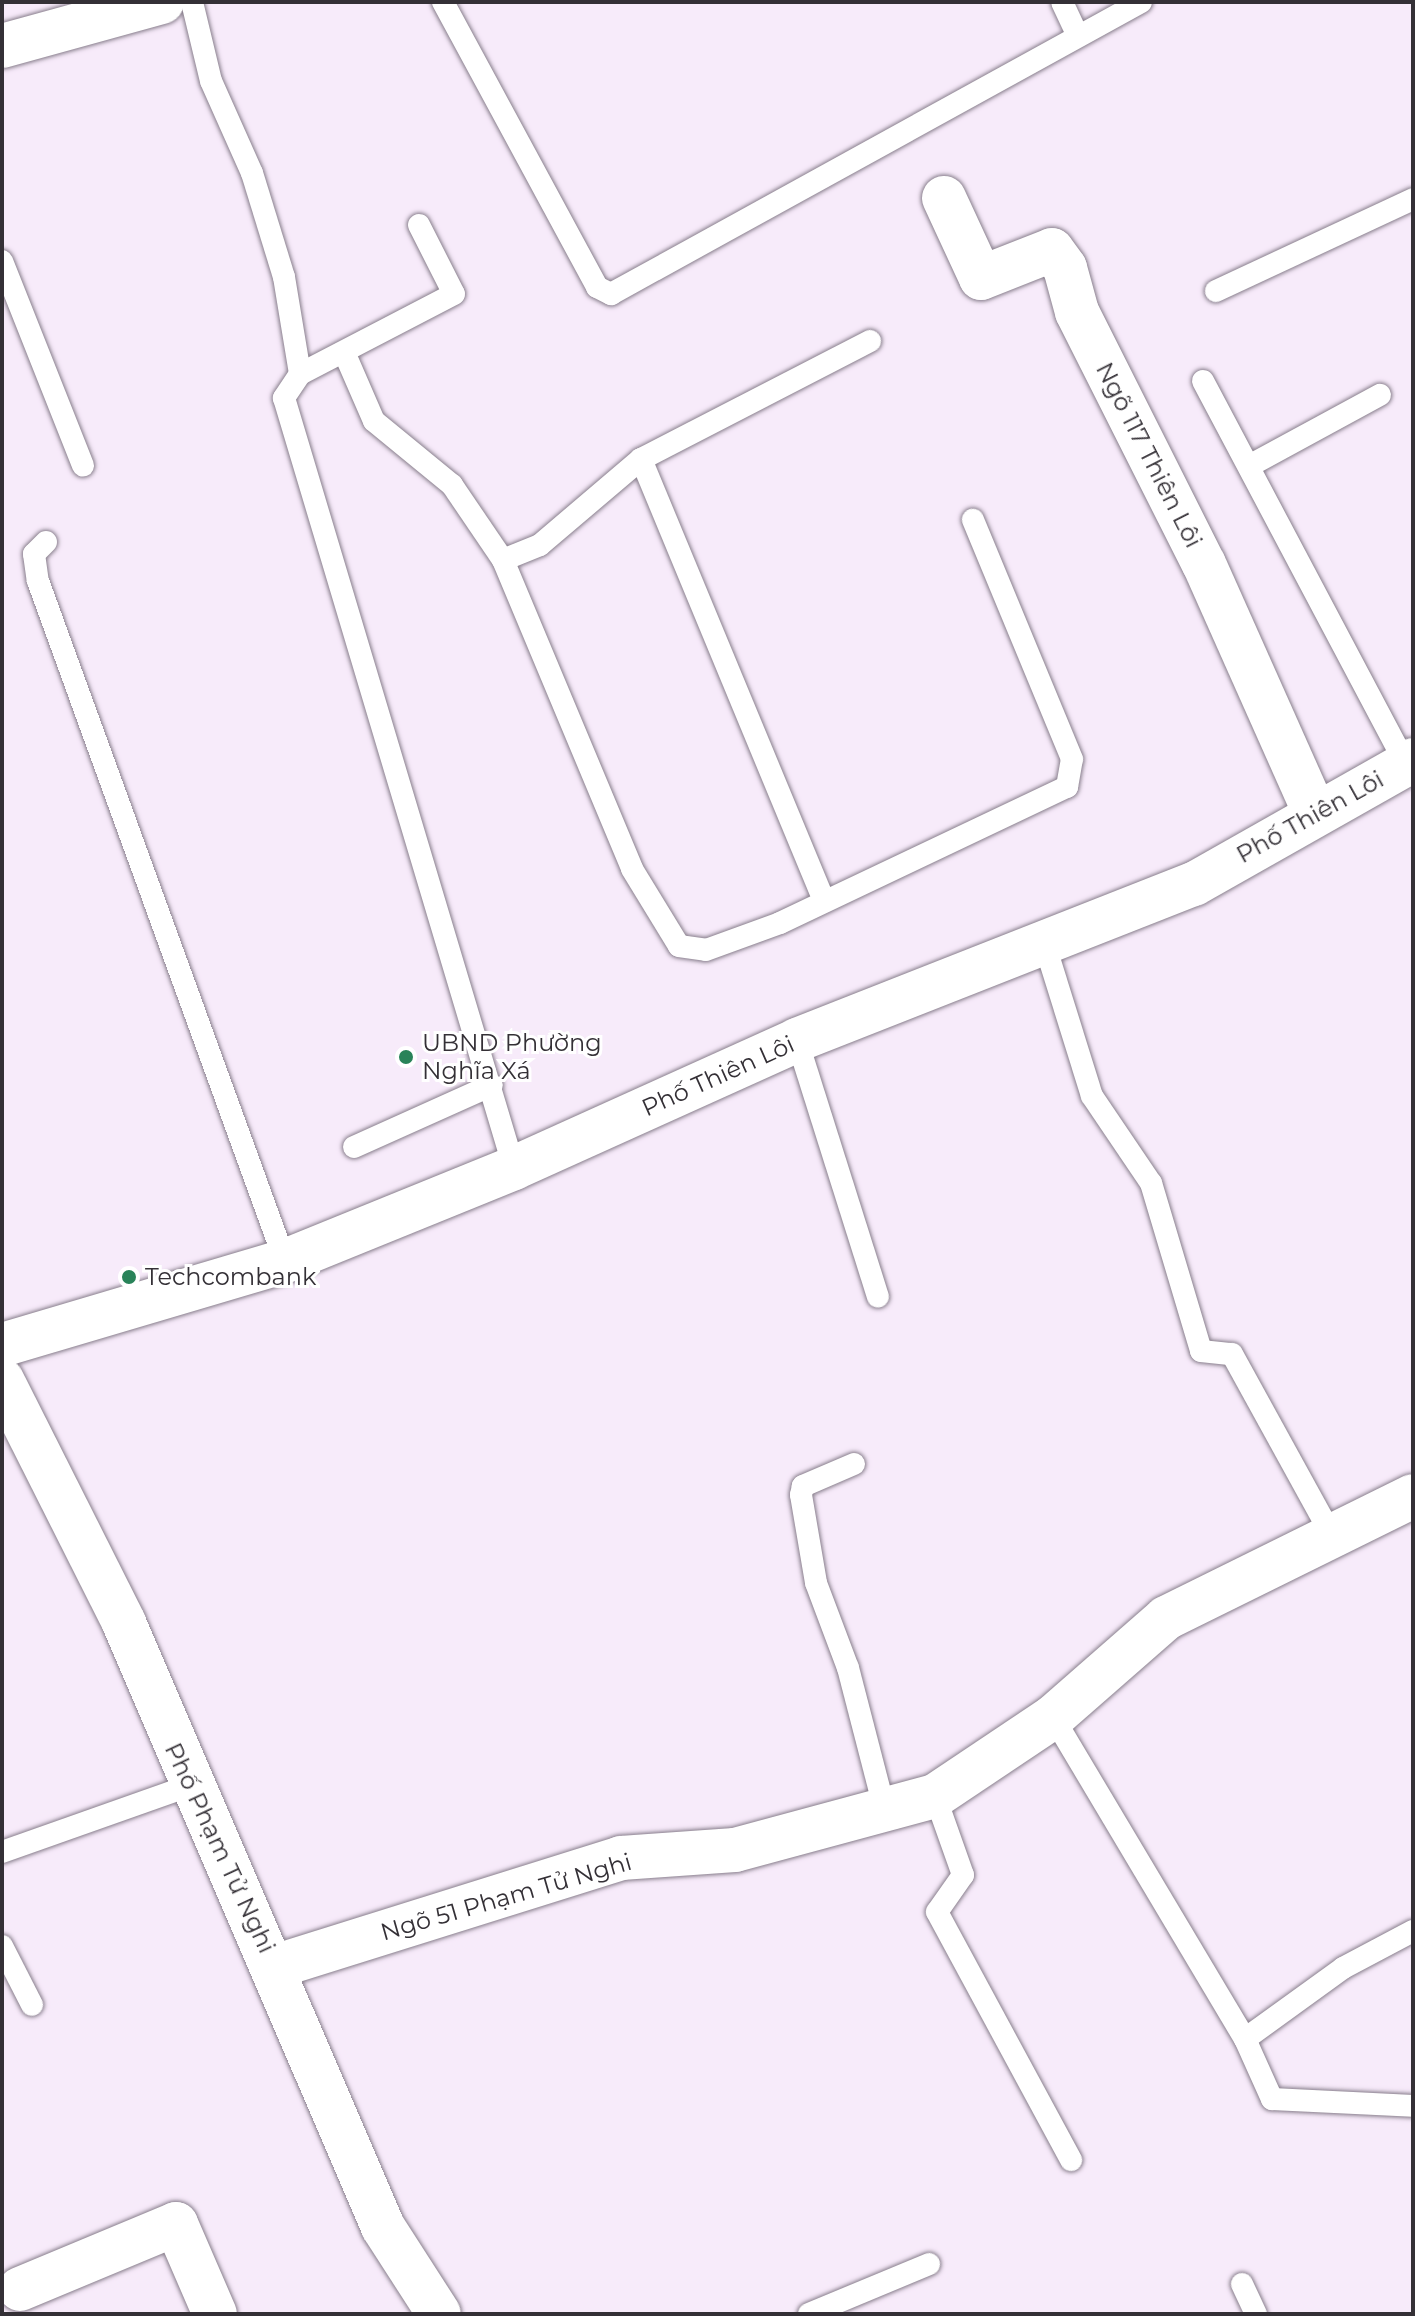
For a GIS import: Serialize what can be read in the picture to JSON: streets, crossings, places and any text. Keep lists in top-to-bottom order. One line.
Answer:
{"streets":{"street":["Ngõ 117 Thiên Lôi","Phố Thiên Lôi","Phố Phạm Tử Nghi","Ngõ 51 Phạm Tử Nghi"]},"crossings":[["Ngõ 117 Thiên Lôi","Phố Thiên Lôi"],["Phố Phạm Tử Nghi","Ngõ 51 Phạm Tử Nghi"]],"places":["UBND Phường Nghĩa Xá","Techcombank"]}
